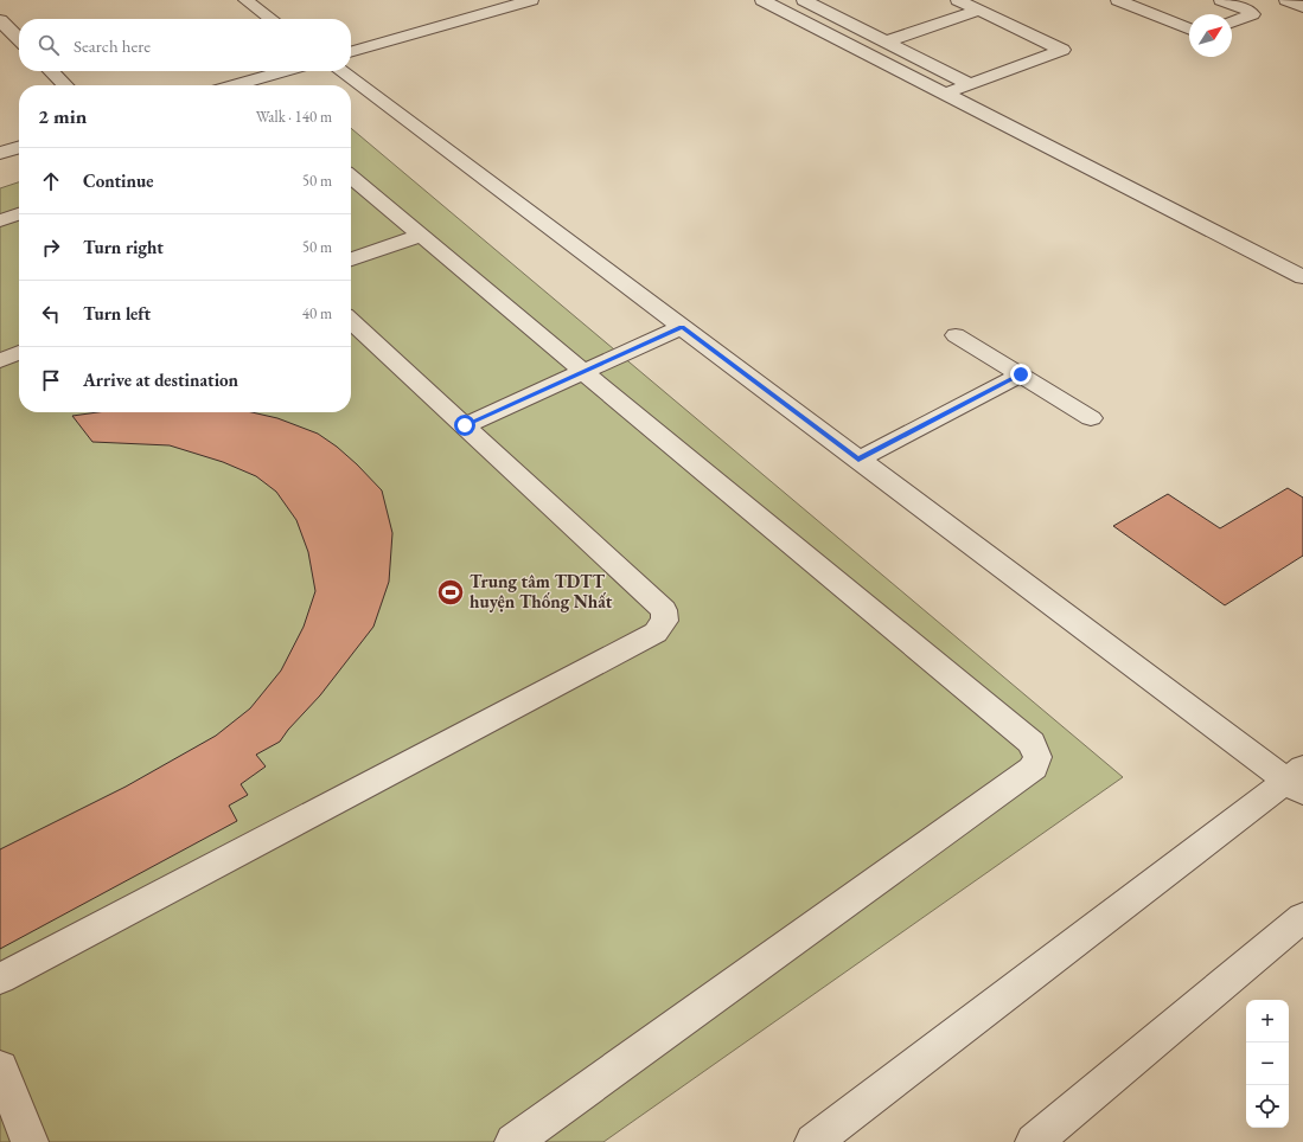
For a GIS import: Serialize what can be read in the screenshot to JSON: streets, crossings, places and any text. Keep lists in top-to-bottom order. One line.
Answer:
{"places":{"sports":["Trung tâm TDTT huyện Thống Nhất"]},"north":"top right","page":{"search":"Search here","heading":["2 min","Walk · 140 m"],"list":[["Continue","50 m"],["Turn right","50 m"],["Turn left","40 m"],"Arrive at destination"],"map_buttons":["+","−"]}}
